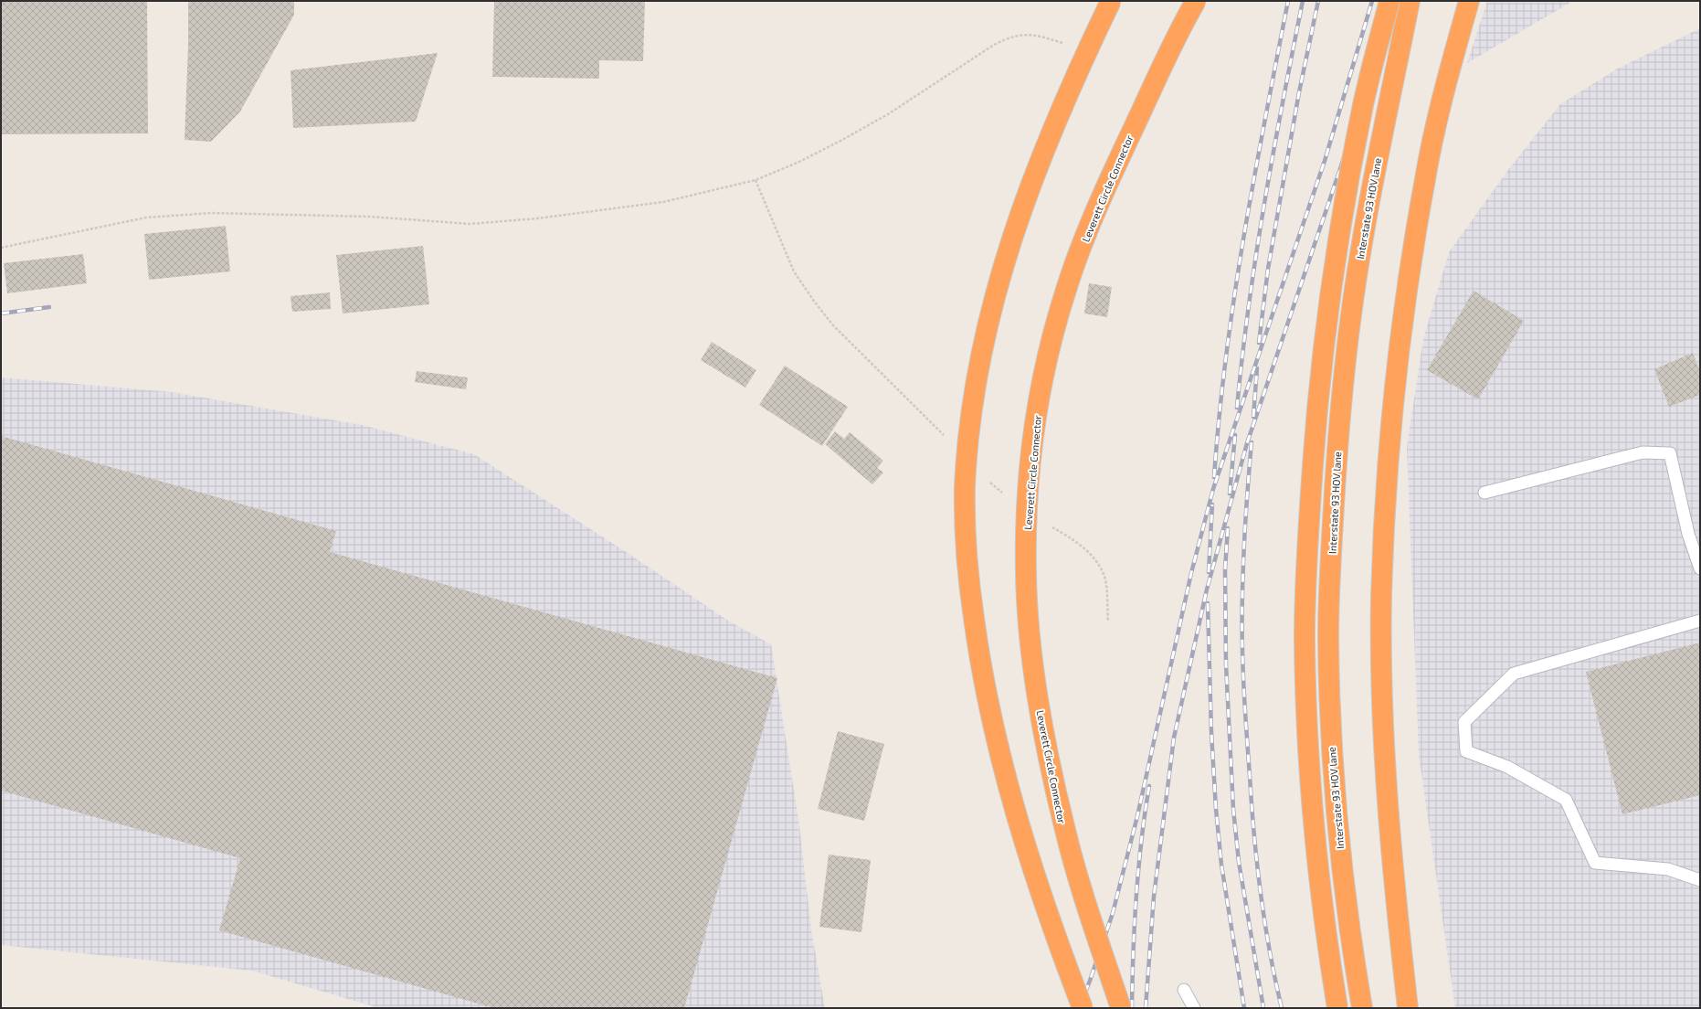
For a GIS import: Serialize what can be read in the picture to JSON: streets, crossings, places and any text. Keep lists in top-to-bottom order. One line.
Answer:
{"streets":{"highway":["Leverett Circle Connector","Interstate 93 HOV lane"]}}
